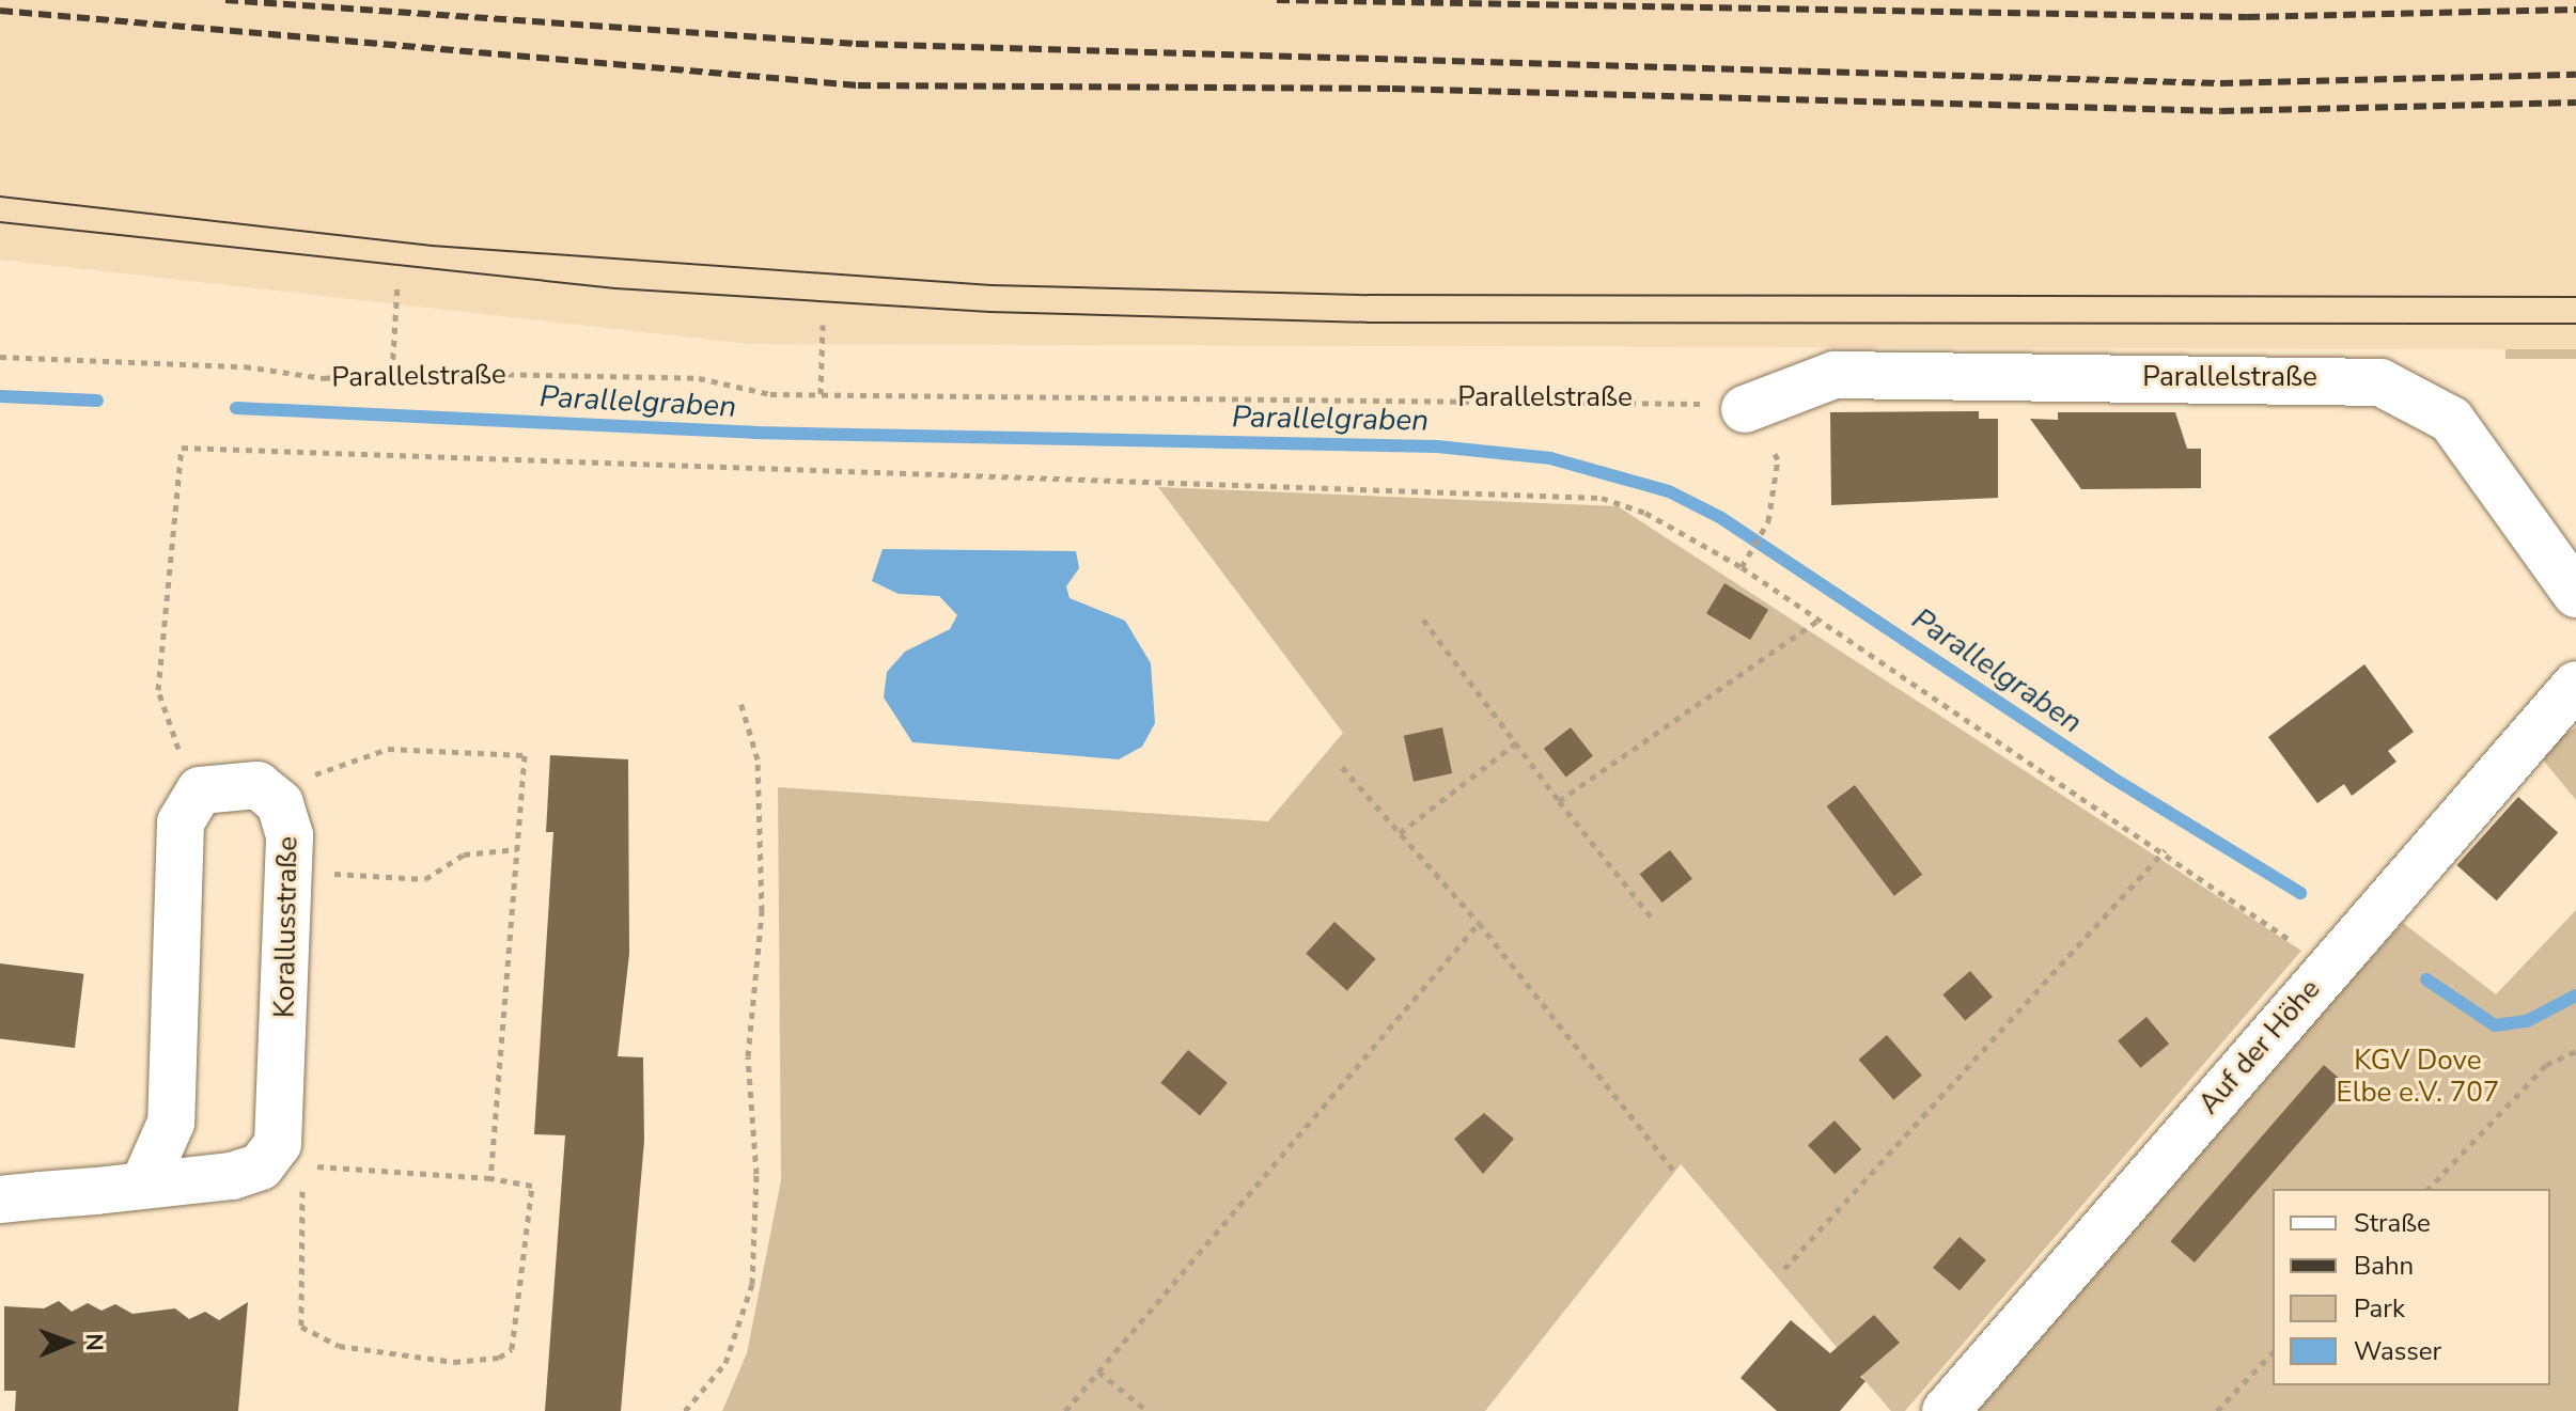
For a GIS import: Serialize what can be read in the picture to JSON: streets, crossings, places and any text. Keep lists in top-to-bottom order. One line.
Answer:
{"streets":{"street":["Parallelstraße","Korallusstraße","Auf der Höhe"]},"water":["Parallelgraben"],"parks":["KGV Dove Elbe e.V. 707"],"legend":["Straße","Bahn","Park","Wasser"],"north":"right"}
